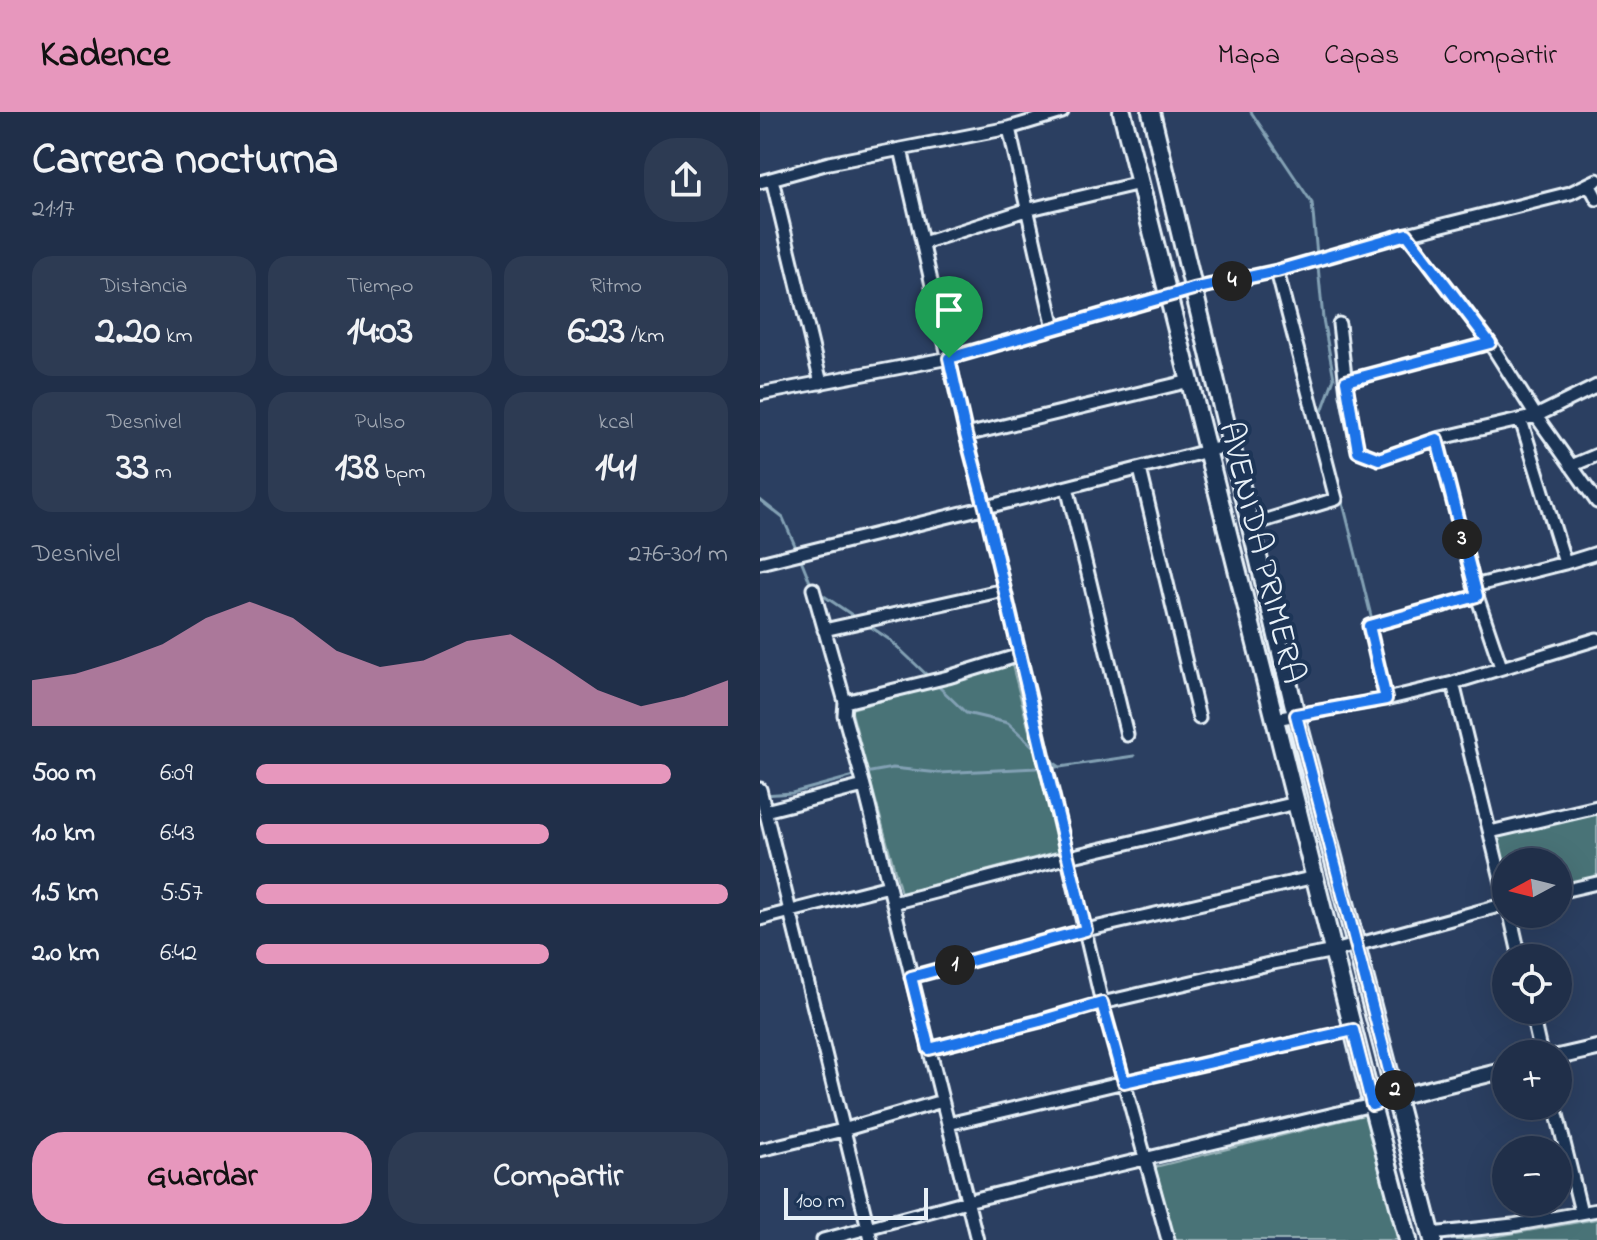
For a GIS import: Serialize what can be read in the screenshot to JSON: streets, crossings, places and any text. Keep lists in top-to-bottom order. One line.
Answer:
{"streets":{"main road":["AVENIDA PRIMERA"]},"scale_bar":"100 m","north":"left","page":{"header":"Kadence","nav":["Mapa","Capas","Compartir"],"heading":["Carrera nocturna","21:17"],"stats":[["Distancia","2.20 km"],["Tiempo","14:03"],["Ritmo","6:23 /km"],["Desnivel","33 m"],["Pulso","138 bpm"],["kcal","141"]],"pins":["4","3","1","2"],"chart":["Desnivel","276–301 m"],"list":[{"name":"500 m","note":"6:09"},{"name":"1.0 km","note":"6:43"},{"name":"1.5 km","note":"5:57"},{"name":"2.0 km","note":"6:42"}],"map_buttons":["+","−"],"buttons":["Guardar","Compartir"],"scale":"100 m"}}
